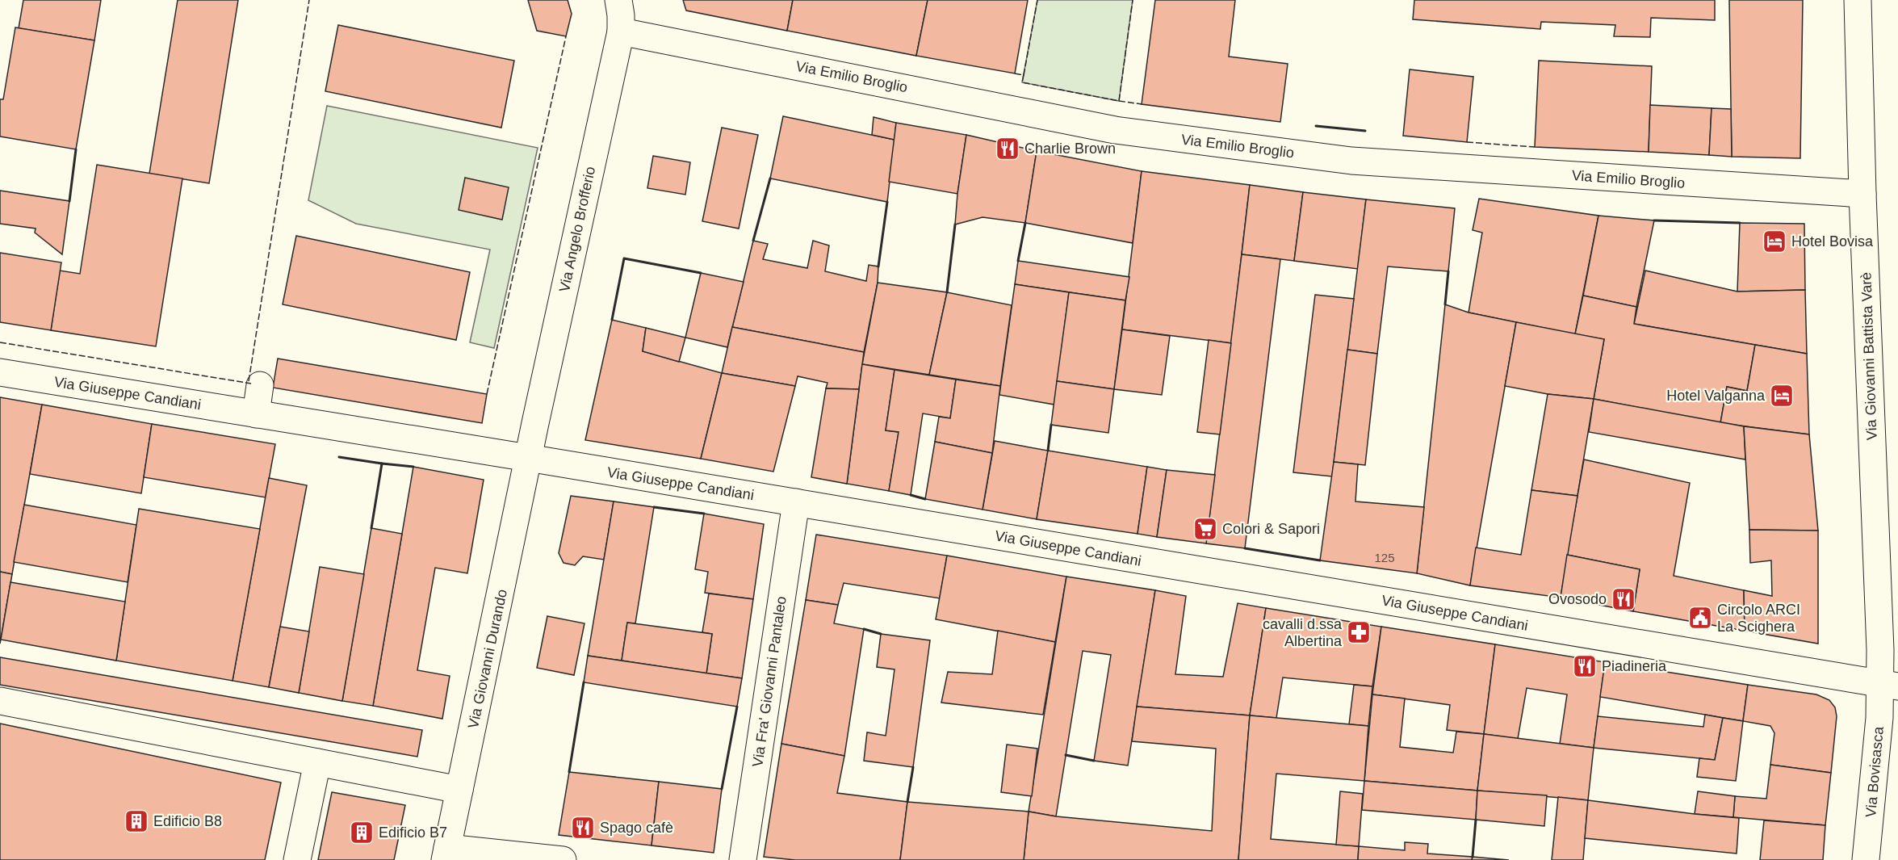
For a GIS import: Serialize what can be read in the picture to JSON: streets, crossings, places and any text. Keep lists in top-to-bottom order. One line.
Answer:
{"streets":{"street":["Via Emilio Broglio","Via Angelo Brofferio","Via Giovanni Battista Varè","Via Giuseppe Candiani","Via Giovanni Durando","Via Fra' Giovanni Pantaleo","Via Bovisasca"]},"crossings":[["Via Emilio Broglio","Via Angelo Brofferio"],["Via Emilio Broglio","Via Giovanni Battista Varè"],["Via Angelo Brofferio","Via Giuseppe Candiani"],["Via Angelo Brofferio","Via Giovanni Durando"],["Via Giovanni Battista Varè","Via Giuseppe Candiani"],["Via Giovanni Battista Varè","Via Bovisasca"],["Via Giuseppe Candiani","Via Giovanni Durando"],["Via Giuseppe Candiani","Via Fra' Giovanni Pantaleo"],["Via Giuseppe Candiani","Via Bovisasca"]],"places":{"restaurant":["Charlie Brown","Ovosodo","Piadineria","Spago cafè"],"hotel":["Hotel Bovisa","Hotel Valganna"],"supermarket":["Colori & Sapori"],"public building":["Circolo ARCI La Scighera"],"pharmacy":["cavalli d.ssa Albertina"],"building":["Edificio B8","Edificio B7"]},"house_numbers":["125"]}
